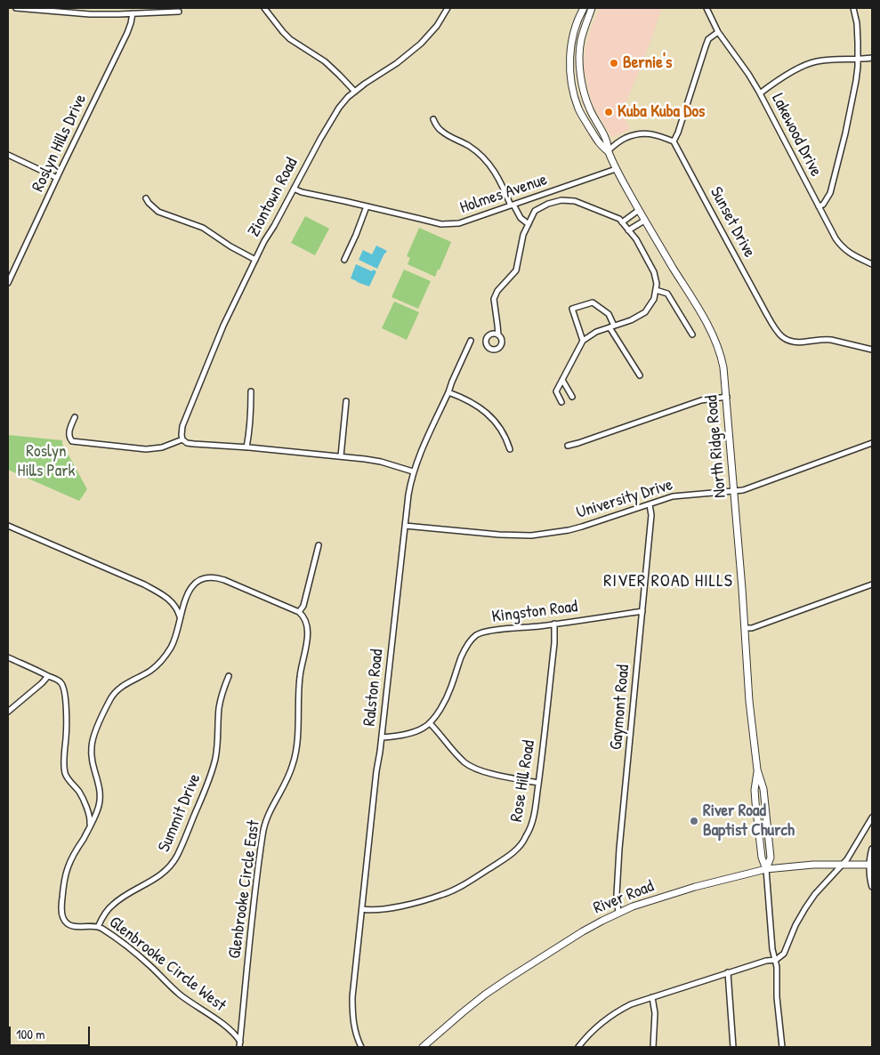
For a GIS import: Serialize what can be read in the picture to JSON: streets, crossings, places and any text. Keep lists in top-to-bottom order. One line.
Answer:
{"streets":{"main road":["North Ridge Road","River Road"],"street":["Lakewood Drive","Roslyn Hills Drive","Holmes Avenue","Ziontown Road","Sunset Drive","University Drive","Kingston Road","Ralston Road","Gaymont Road","Rose Hill Road","Summit Drive","Glenbrooke Circle East","Glenbrooke Circle West"]},"crossings":[["Holmes Avenue","Ziontown Road"],["Holmes Avenue","North Ridge Road"],["North Ridge Road","University Drive"],["North Ridge Road","River Road"],["University Drive","Ralston Road"],["University Drive","Gaymont Road"],["Kingston Road","Ralston Road"],["Kingston Road","Gaymont Road"],["Kingston Road","Rose Hill Road"],["Ralston Road","Rose Hill Road"],["Gaymont Road","River Road"],["Summit Drive","Glenbrooke Circle West"],["Glenbrooke Circle East","Glenbrooke Circle West"]],"districts":["RIVER ROAD HILLS"],"parks":["Roslyn Hills Park"],"places":["Bernie's","Kuba Kuba Dos","River Road Baptist Church"],"scale_bar":"100 m"}
